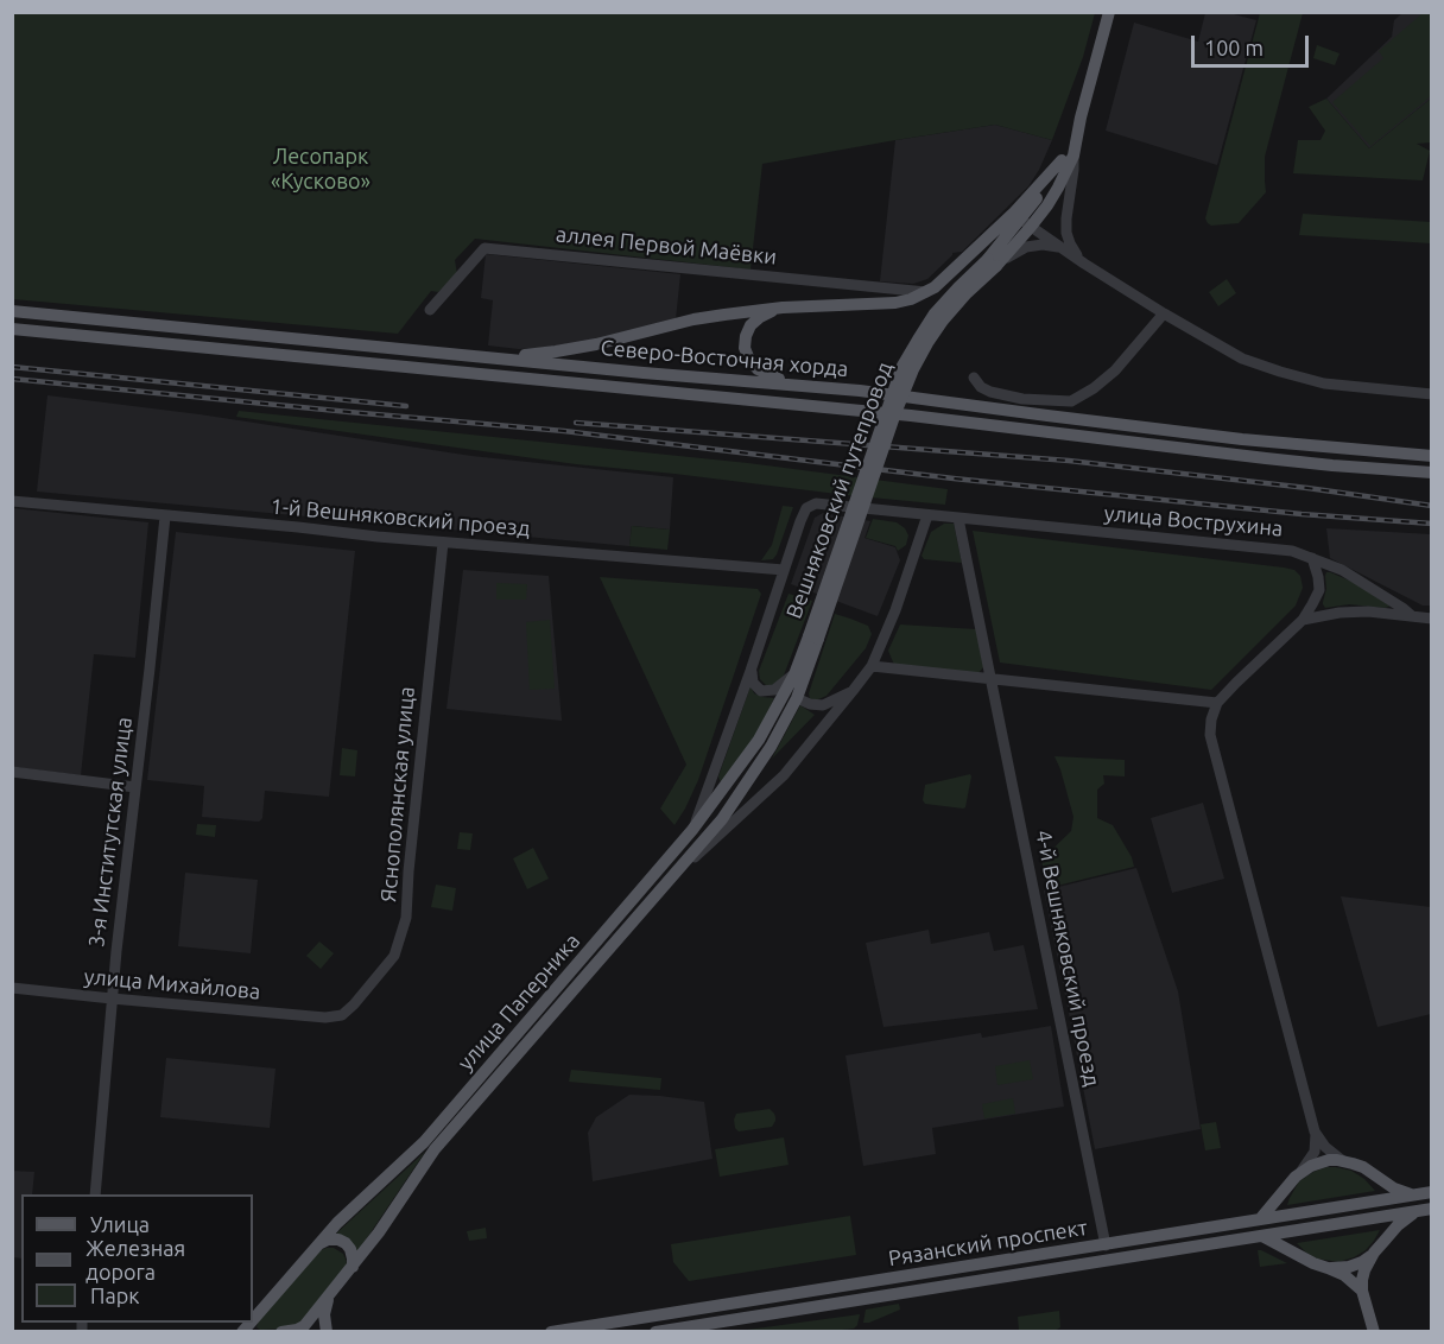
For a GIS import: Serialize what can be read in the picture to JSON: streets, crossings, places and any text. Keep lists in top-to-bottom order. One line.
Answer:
{"streets":{"main road":["Северо-Восточная хорда","Вешняковский путепровод","улица Паперника","Рязанский проспект"],"street":["аллея Первой Маёвки","1-й Вешняковский проезд","улица Вострухина","Яснополянская улица","3-я Институтская улица","4-й Вешняковский проезд","улица Михайлова"]},"crossings":[["Вешняковский путепровод","улица Паперника"],["1-й Вешняковский проезд","улица Вострухина"],["1-й Вешняковский проезд","Яснополянская улица"],["1-й Вешняковский проезд","3-я Институтская улица"],["улица Вострухина","4-й Вешняковский проезд"],["улица Вострухина","улица Паперника"],["Яснополянская улица","улица Михайлова"],["3-я Институтская улица","улица Михайлова"],["4-й Вешняковский проезд","Рязанский проспект"]],"parks":["Лесопарк «Кусково»"],"legend":["Улица","Железная дорога","Парк"],"scale_bar":"100 m"}
